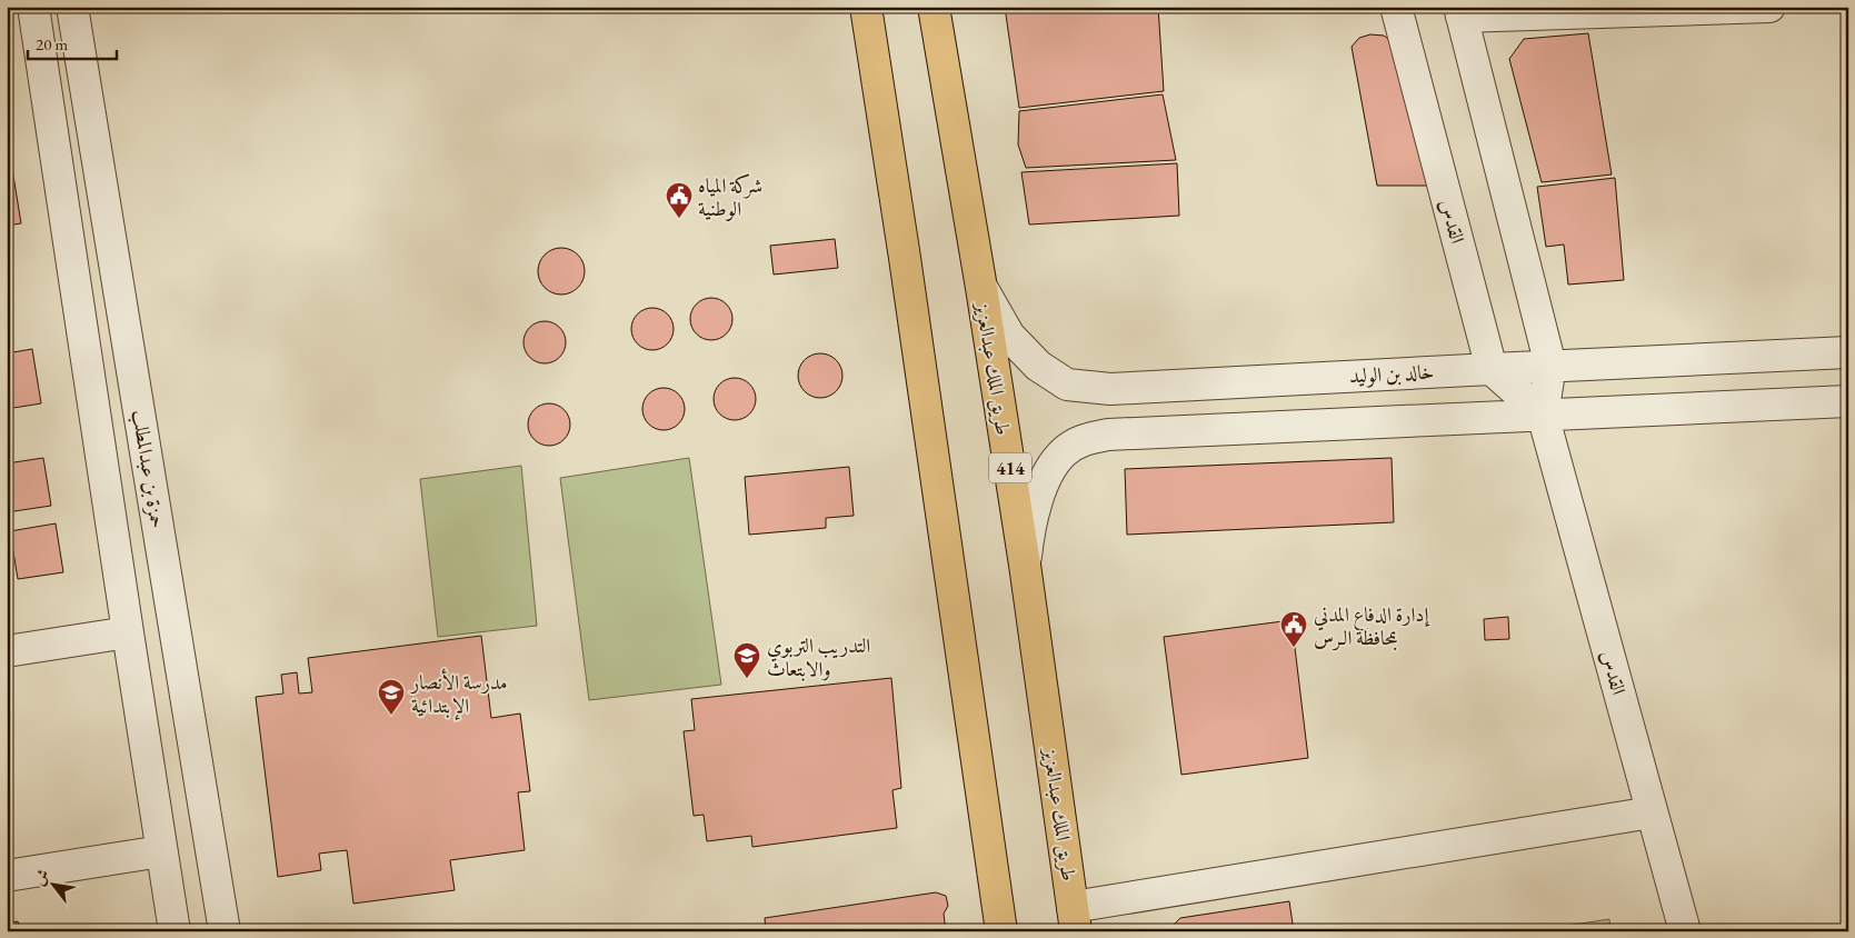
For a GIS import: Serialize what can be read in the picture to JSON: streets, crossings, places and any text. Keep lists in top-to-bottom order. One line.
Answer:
{"streets":{"highway":["طريق الملك عبدالعزيز","414"],"street":["القدس","خالد بن الوليد","حمزة بن عبدالمطلب"]},"crossings":[["القدس","خالد بن الوليد"],["طريق الملك عبدالعزيز","خالد بن الوليد"]],"places":{"public building":["شركة المياه الوطنية","إدارة الدفاع المدني بمحافظة الـرس"],"school or university":["التدريب التربوي والابتعاث","مدرسة الأنصار الإبتدائية"]},"scale_bar":"20 m","north":"top left"}
